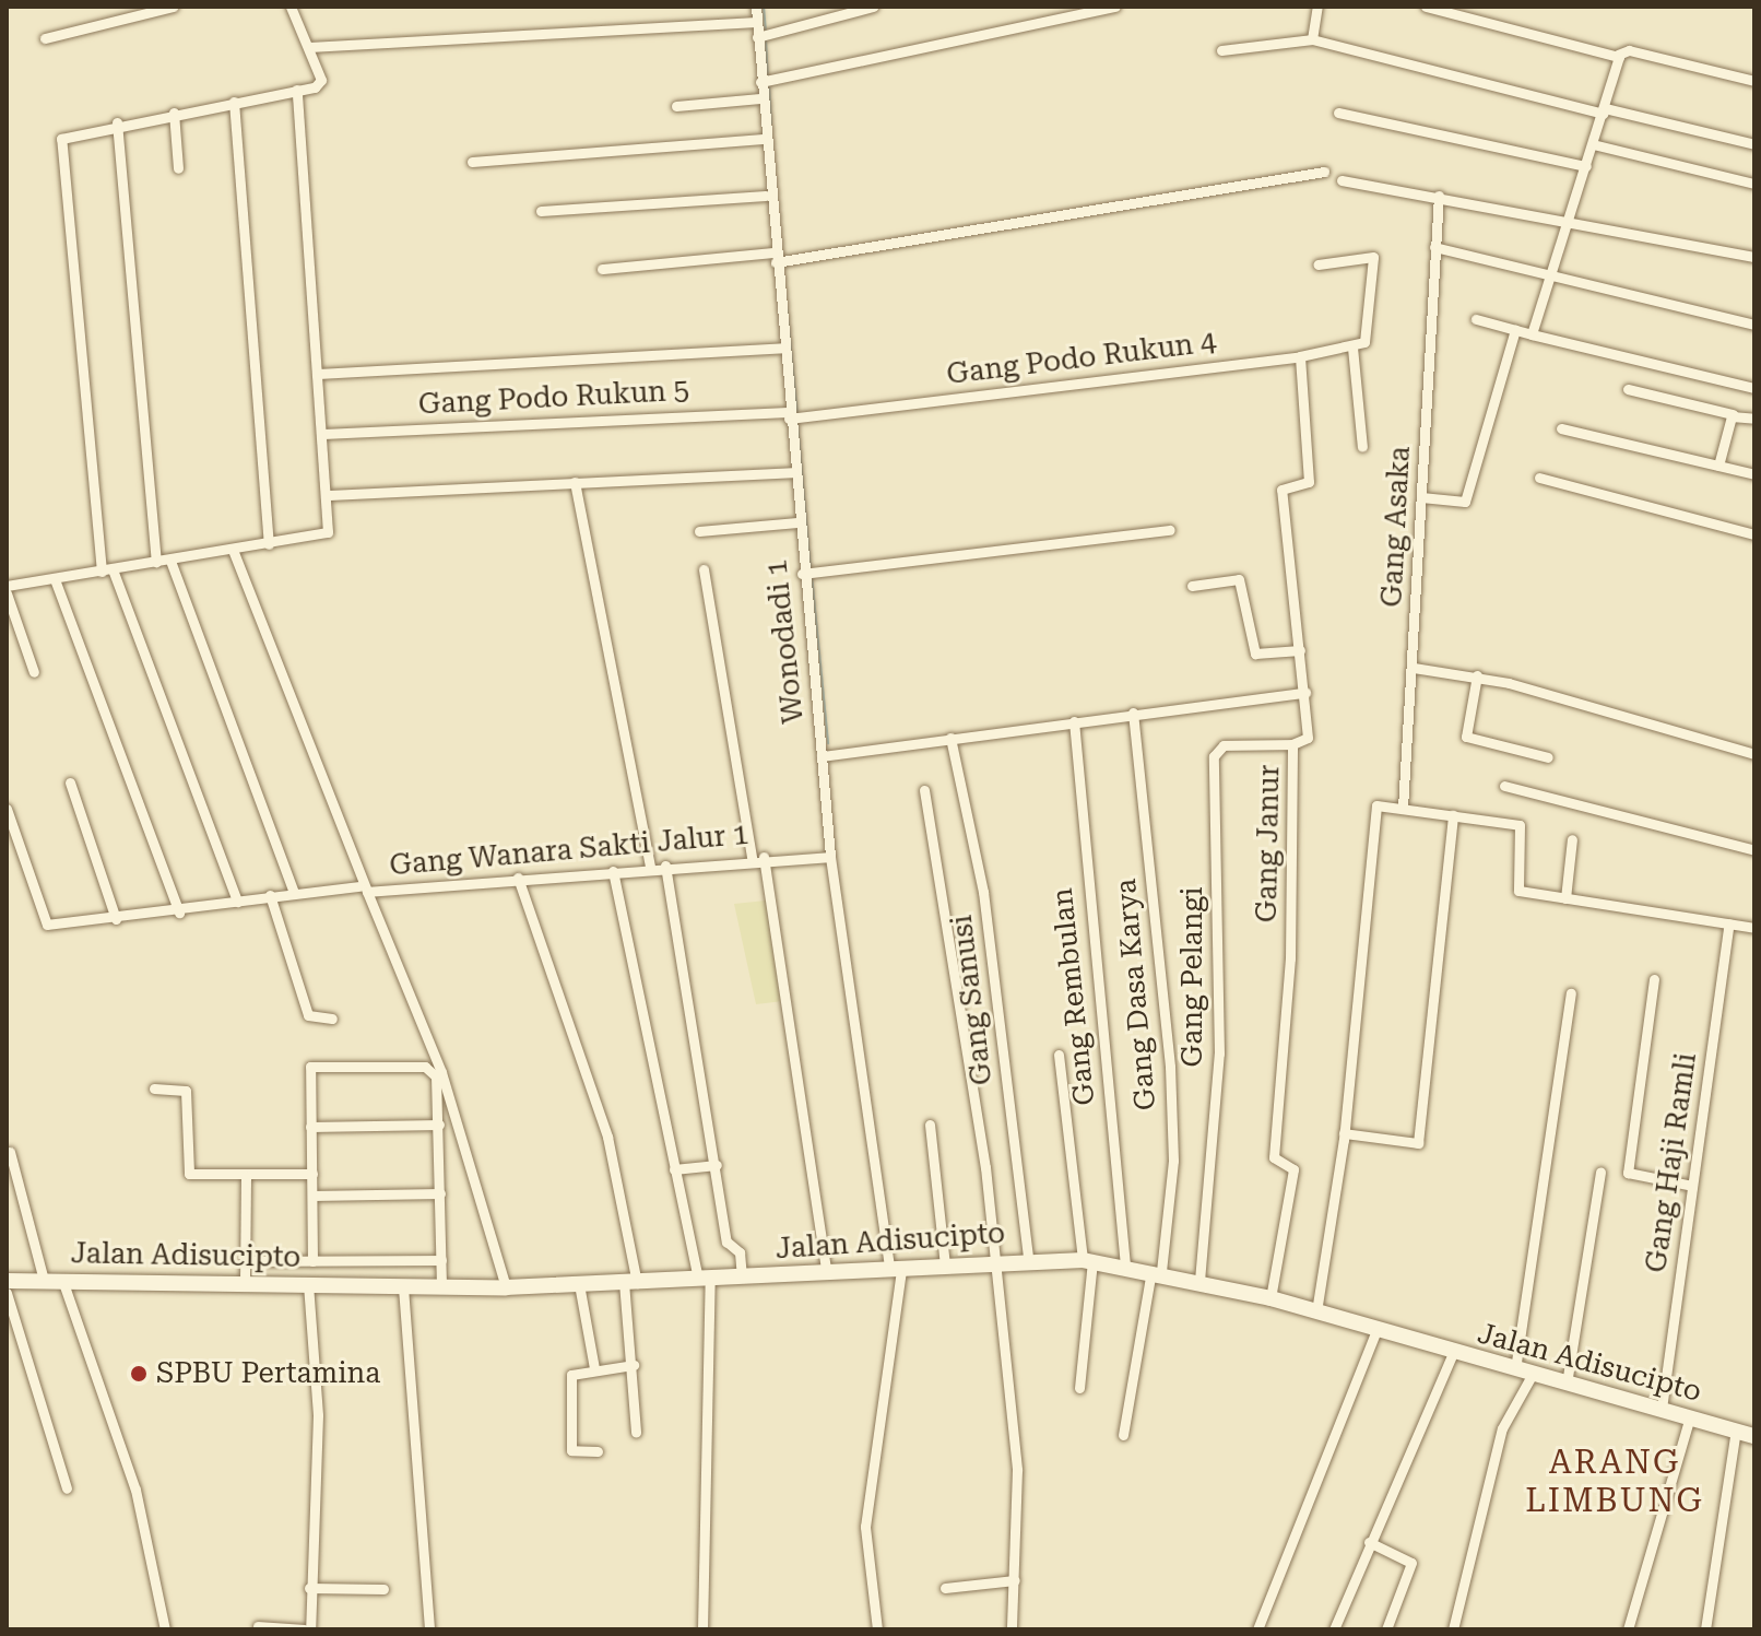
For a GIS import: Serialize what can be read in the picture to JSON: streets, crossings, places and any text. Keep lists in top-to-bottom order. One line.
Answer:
{"streets":{"main road":["Jalan Adisucipto"],"street":["Gang Podo Rukun 4","Gang Podo Rukun 5","Gang Asaka","Wonodadi 1","Gang Janur","Gang Wanara Sakti Jalur 1","Gang Pelangi","Gang Dasa Karya","Gang Rembulan","Gang Sanusi","Gang Haji Ramli"]},"crossings":[["Gang Podo Rukun 4","Gang Podo Rukun 5"],["Gang Podo Rukun 4","Wonodadi 1"],["Gang Podo Rukun 4","Gang Janur"],["Gang Podo Rukun 5","Wonodadi 1"],["Wonodadi 1","Gang Wanara Sakti Jalur 1"],["Wonodadi 1","Jalan Adisucipto"],["Gang Janur","Gang Pelangi"],["Gang Janur","Jalan Adisucipto"],["Gang Pelangi","Jalan Adisucipto"],["Gang Dasa Karya","Jalan Adisucipto"],["Gang Rembulan","Jalan Adisucipto"],["Gang Sanusi","Jalan Adisucipto"],["Gang Haji Ramli","Jalan Adisucipto"]],"districts":["ARANG LIMBUNG"],"places":["SPBU Pertamina"]}
